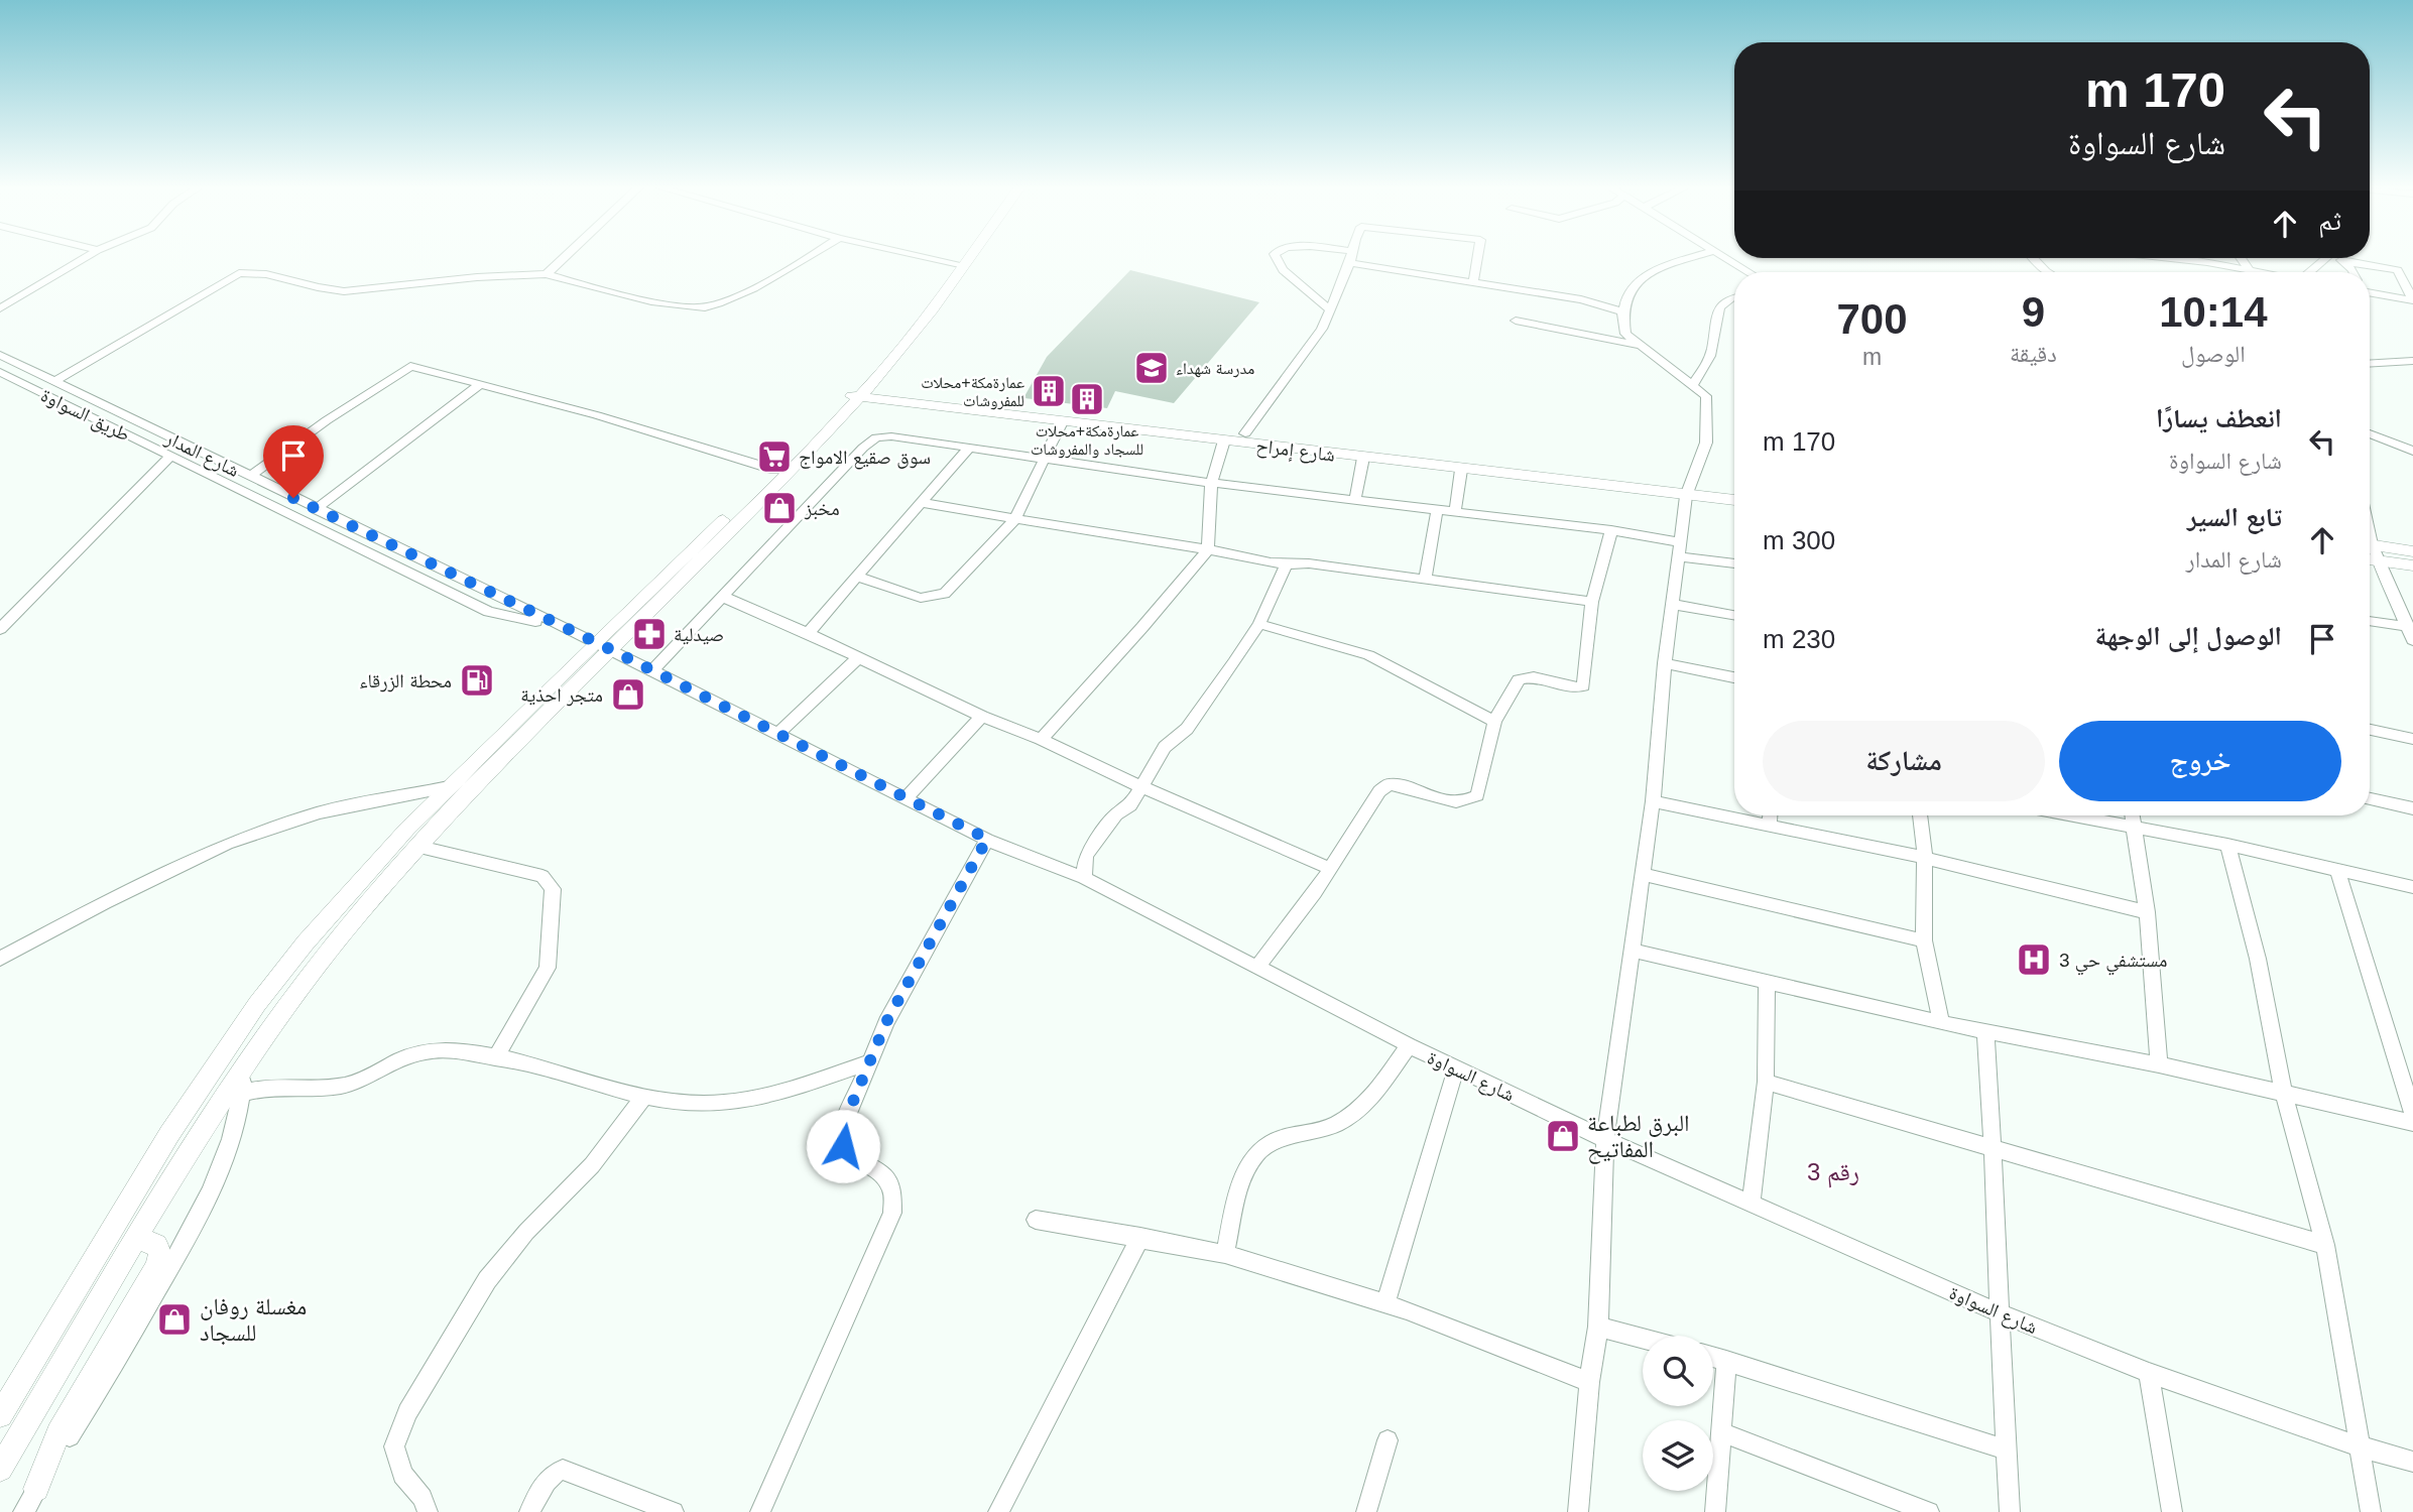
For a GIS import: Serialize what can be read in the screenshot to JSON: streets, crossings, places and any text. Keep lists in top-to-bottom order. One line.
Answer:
{"streets":{"main road":["شارع إمراح"],"street":["طريق السواوة","شارع المدار","شارع السواوة"]},"crossings":[["طريق السواوة","شارع المدار"],["طريق السواوة","شارع السواوة"],["شارع المدار","شارع السواوة"]],"districts":["رقم 3"],"places":{"school or university":["مدرسة شهداء"],"building":["عمارةمكة+محلات للمفروشات","عمارةمكة+محلات للسجاد والمفروشات"],"supermarket":["سوق صقيع الامواج"],"shop":["مخبز","متجر احذية","البرق لطباعة المفاتيح","مغسلة روفان للسجاد"],"pharmacy":["صيدلية"],"fuel station":["محطة الزرقاء"],"hospital":["مستشفي حي 3"]},"page":{"turn":["170 m","شارع السواوة"],"then":"ثم","eta":["10:14","الوصول","9","دقيقة","700","m"],"list":[{"name":"انعطف يسارًا","note":"شارع السواوة","value":"170 m"},{"name":"تابع السير","note":"شارع المدار","value":"300 m"},{"name":"الوصول إلى الوجهة","value":"230 m"}],"buttons":["خروج","مشاركة"]}}
